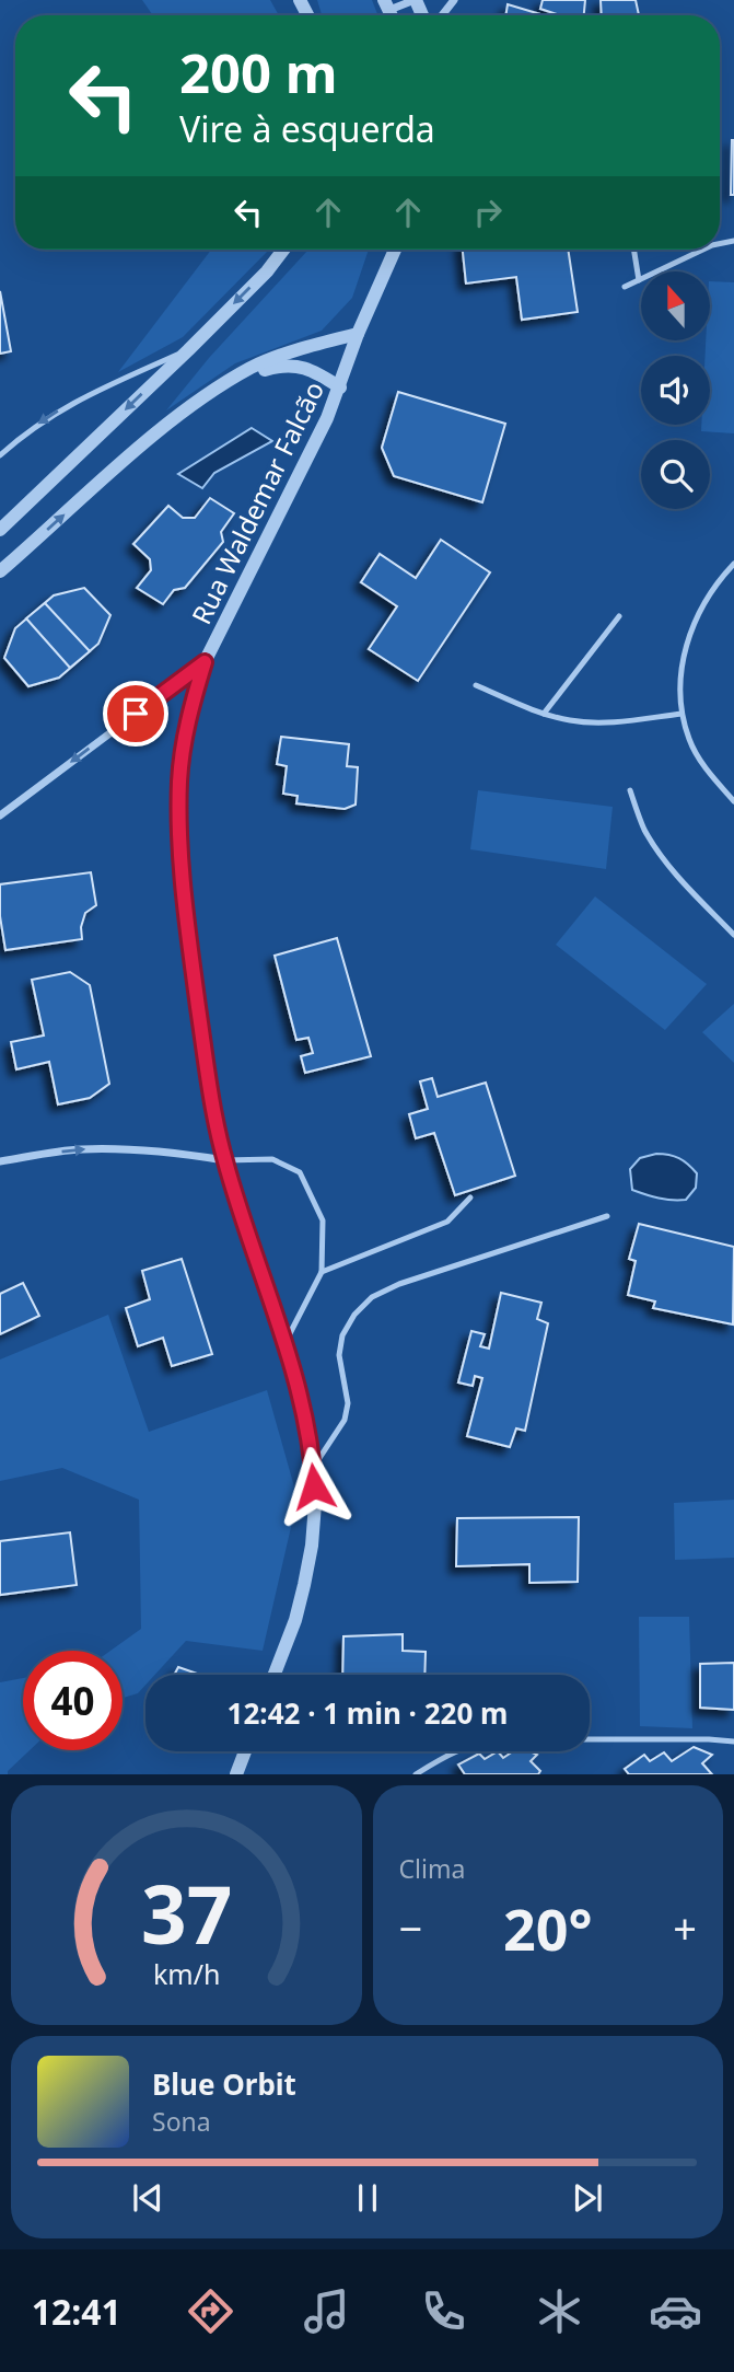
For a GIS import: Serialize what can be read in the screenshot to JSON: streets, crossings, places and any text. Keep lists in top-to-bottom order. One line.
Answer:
{"streets":{"street":["Rua Waldemar Falcão"]},"north":"top","page":{"turn":["200 m","Vire à esquerda"],"limit":"40","trip":"12:42 · 1 min · 220 m","tile":"Clima","heat":["−","20°","+"],"song":["Blue Orbit","Sona"],"tabs":"12:41","gauge":["37","km/h"]}}
